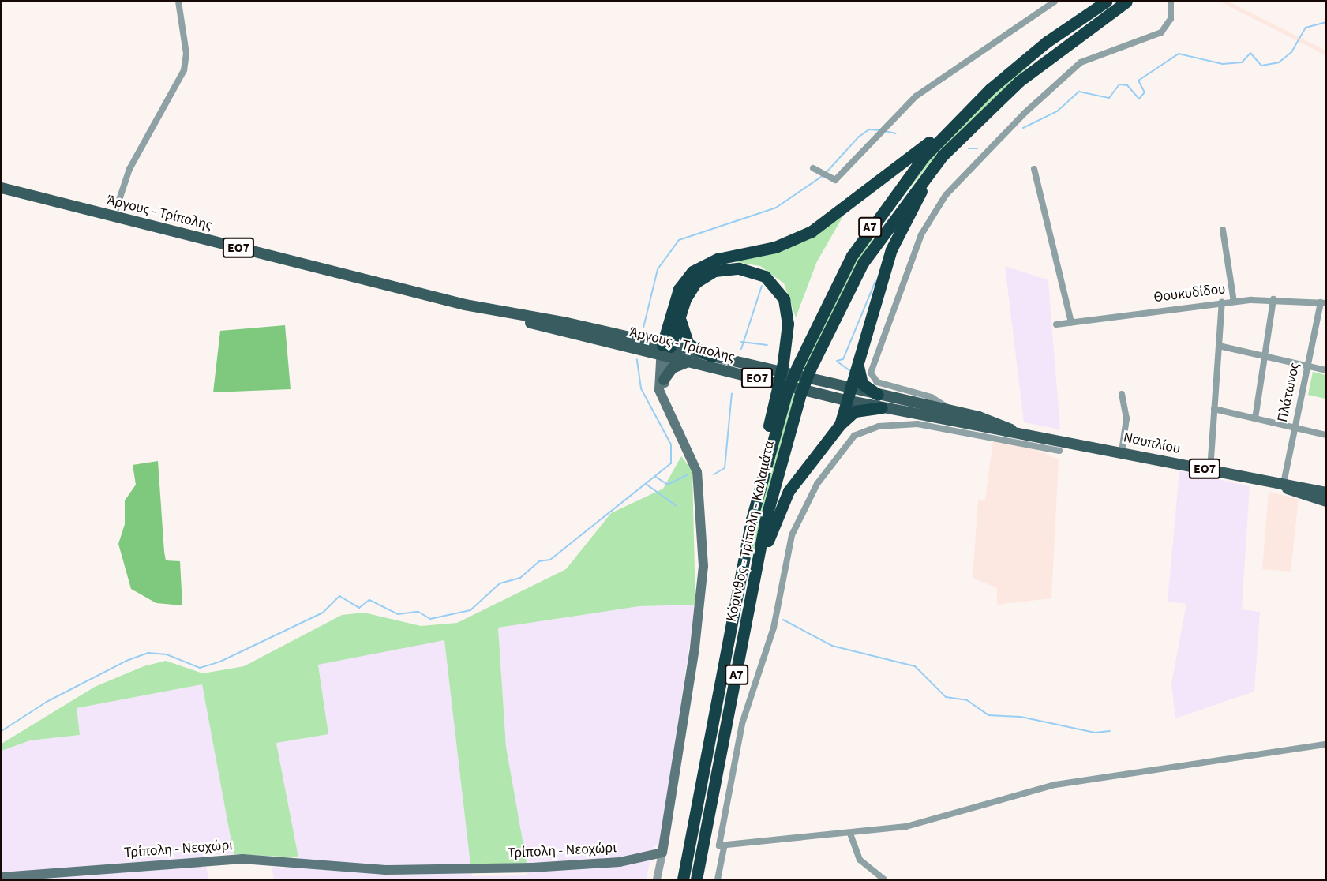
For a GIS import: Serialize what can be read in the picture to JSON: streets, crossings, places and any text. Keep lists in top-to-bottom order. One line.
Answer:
{"streets":{"highway":["Α7","Κόρινθος - Τρίπολη - Καλαμάτα"],"main road":["Άργους - Τρίπολης","ΕΟ7","Ναυπλίου","Τρίπολη - Νεοχώρι"],"street":["Θουκυδίδου","Πλάτωνος"]},"crossings":[["Άργους - Τρίπολης","Ναυπλίου"],["Θουκυδίδου","Πλάτωνος"],["Πλάτωνος","Ναυπλίου"]]}
